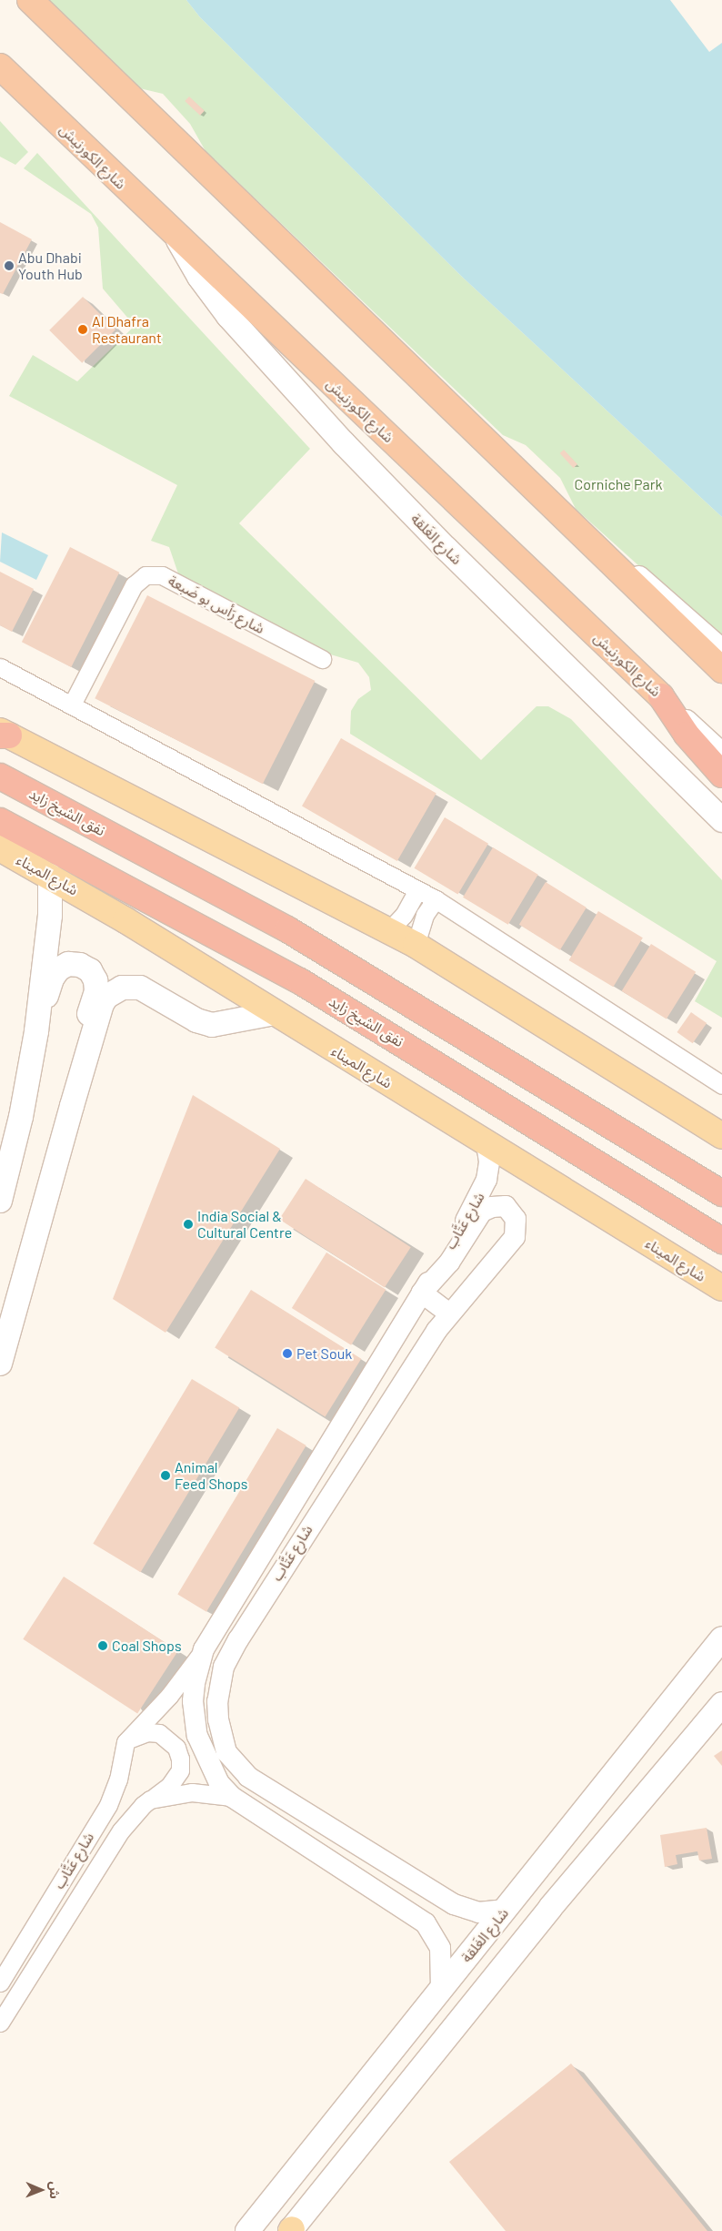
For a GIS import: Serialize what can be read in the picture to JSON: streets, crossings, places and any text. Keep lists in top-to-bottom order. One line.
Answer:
{"streets":{"highway":["شارع الكورنيش","نفق الشيخ زايد"],"main road":["شارع الغَلقة","شارع الميناء"],"street":["شارع رَأس بو ضَبعة","شارع عَتَّاب"]},"crossings":[["شارع الكورنيش","شارع الغَلقة"],["شارع الغَلقة","شارع عَتَّاب"],["شارع الميناء","شارع عَتَّاب"]],"parks":["Corniche Park"],"places":["Abu Dhabi Youth Hub","Al Dhafra Restaurant","India Social & Cultural Centre","Pet Souk","Animal Feed Shops","Coal Shops"],"north":"right"}
